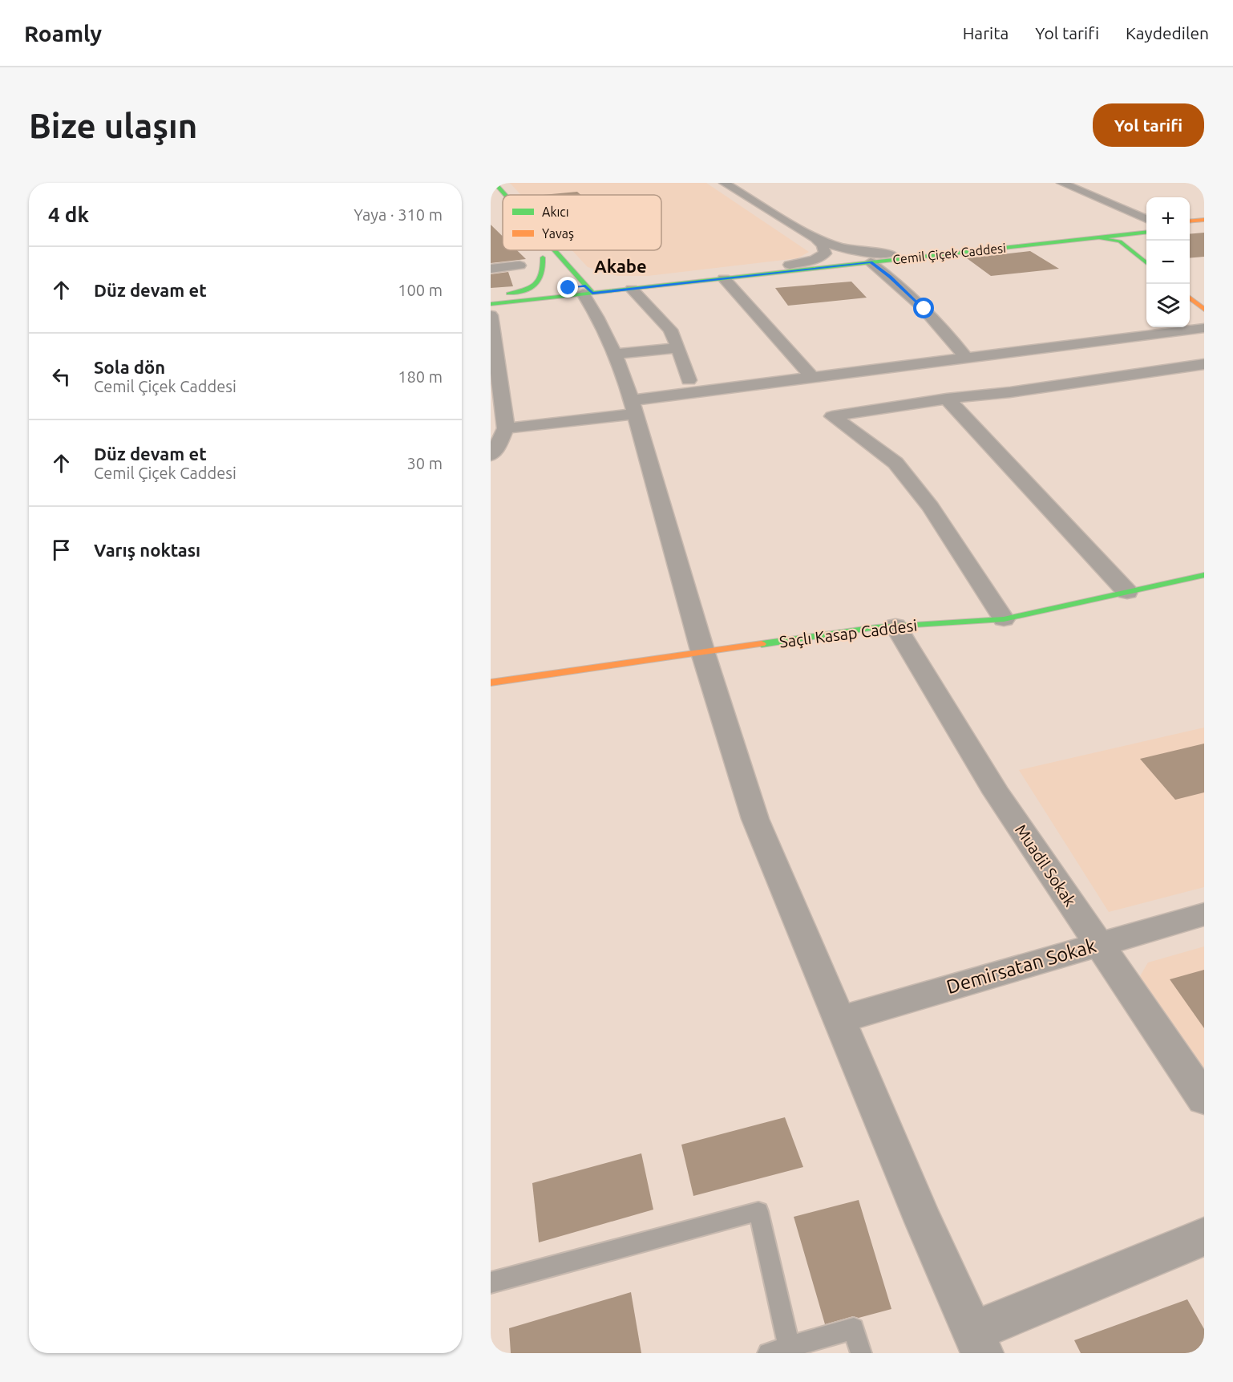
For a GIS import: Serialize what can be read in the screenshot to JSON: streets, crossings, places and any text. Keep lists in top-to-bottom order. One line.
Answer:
{"streets":{"street":["Cemil Çiçek Caddesi","Saçlı Kasap Caddesi","Muadil Sokak","Demirsatan Sokak"]},"crossings":[["Saçlı Kasap Caddesi","Muadil Sokak"],["Muadil Sokak","Demirsatan Sokak"]],"districts":["Akabe"],"legend":["Akıcı","Yavaş"],"page":{"header":"Roamly","nav":["Harita","Yol tarifi","Kaydedilen"],"buttons":"Yol tarifi","title":"Bize ulaşın","heading":["4 dk","Yaya · 310 m"],"map_buttons":["+","−"],"list":[["Düz devam et","100 m"],["Sola dön","Cemil Çiçek Caddesi","180 m"],["Düz devam et","Cemil Çiçek Caddesi","30 m"],"Varış noktası"]}}
